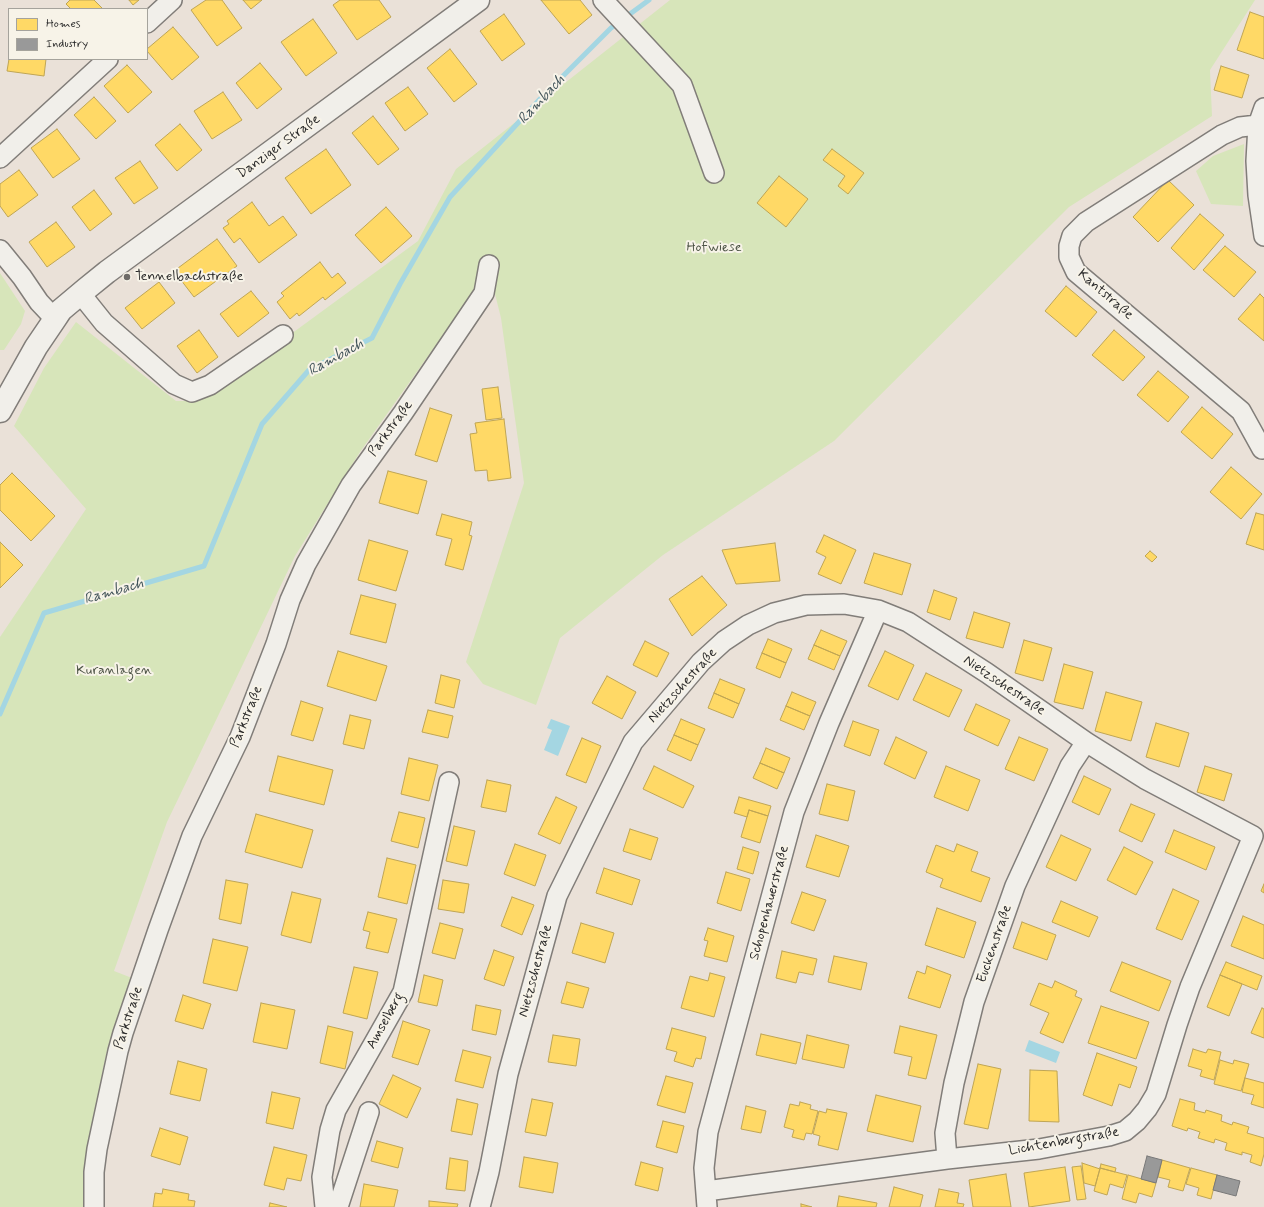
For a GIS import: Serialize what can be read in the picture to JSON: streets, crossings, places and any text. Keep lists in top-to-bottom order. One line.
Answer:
{"streets":{"main road":["Danziger Straße"],"street":["Kantstraße","Parkstraße","Nietzschestraße","Schopenhauerstraße","Euckenstraße","Amselberg","Lichtenbergstraße"]},"crossings":[["Nietzschestraße","Schopenhauerstraße"],["Nietzschestraße","Euckenstraße"],["Nietzschestraße","Lichtenbergstraße"],["Schopenhauerstraße","Lichtenbergstraße"],["Euckenstraße","Lichtenbergstraße"]],"water":["Rambach"],"parks":["Hofwiese","Kuranlagen"],"places":["Tennelbachstraße"],"legend":["Homes","Industry"]}
